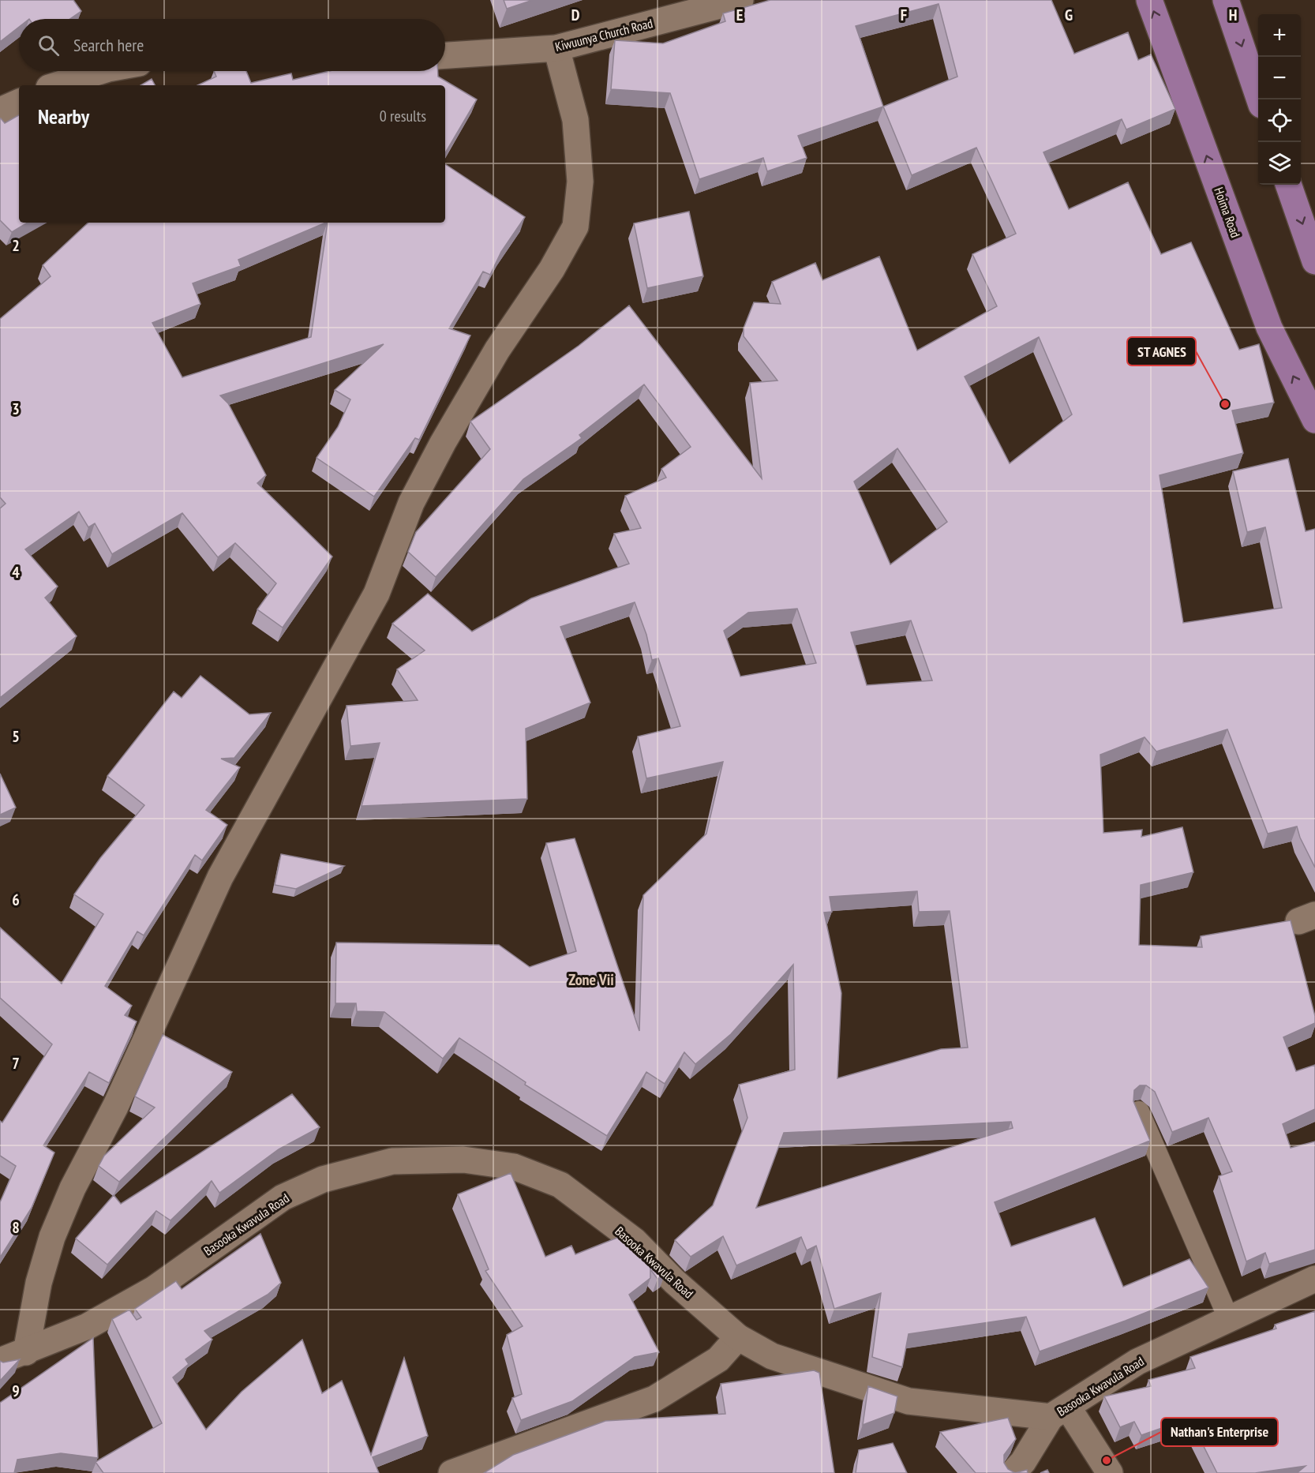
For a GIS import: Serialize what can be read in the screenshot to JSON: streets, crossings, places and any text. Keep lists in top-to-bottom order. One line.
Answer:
{"streets":{"main road":["Hoima Road"],"street":["Kiwuunya Church Road","Basooka Kwavula Road"]},"districts":["Zone Vii"],"places":["ST AGNES","Nathan's Enterprise"],"page":{"map_buttons":["+","−"],"search":"Search here","heading":["Nearby","0 results"]},"grid":{"columns":["D","E","F","G","H"],"rows":["2","3","4","5","6","7","8","9"]}}
